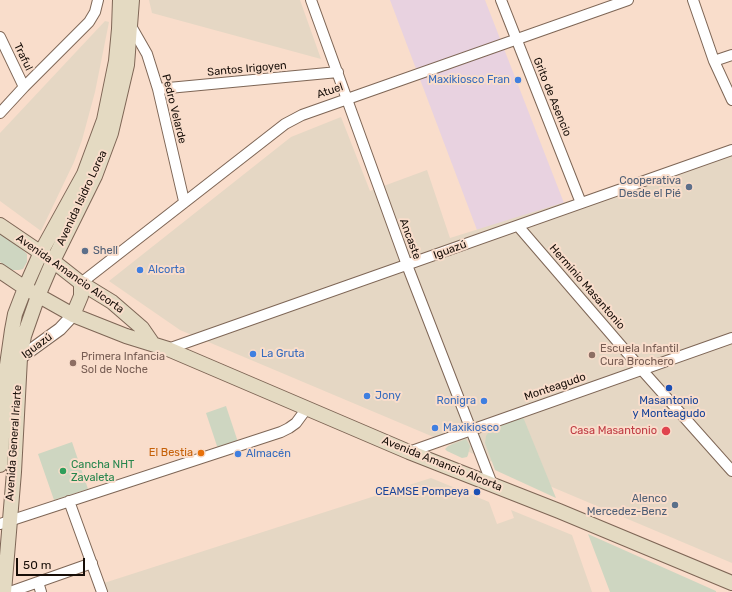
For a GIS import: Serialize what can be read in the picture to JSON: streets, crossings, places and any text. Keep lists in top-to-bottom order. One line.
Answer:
{"streets":{"main road":["Avenida Isidro Lorea","Avenida Amancio Alcorta","Avenida General Iriarte"],"street":["Traful","Santos Irigoyen","Atuel","Grito de Asencio","Pedro Velarde","Ancaste","Iguazú","Herminio Masantonio","Monteagudo"]},"crossings":[["Santos Irigoyen","Pedro Velarde"],["Santos Irigoyen","Ancaste"],["Atuel","Grito de Asencio"],["Atuel","Pedro Velarde"],["Atuel","Ancaste"],["Atuel","Avenida Amancio Alcorta"],["Grito de Asencio","Iguazú"],["Pedro Velarde","Avenida Isidro Lorea"],["Avenida Isidro Lorea","Avenida Amancio Alcorta"],["Avenida Isidro Lorea","Avenida General Iriarte"],["Ancaste","Iguazú"],["Ancaste","Avenida Amancio Alcorta"],["Ancaste","Monteagudo"],["Iguazú","Avenida Amancio Alcorta"],["Iguazú","Herminio Masantonio"],["Iguazú","Avenida General Iriarte"],["Avenida Amancio Alcorta","Monteagudo"],["Avenida Amancio Alcorta","Avenida General Iriarte"],["Herminio Masantonio","Monteagudo"]],"places":["Maxikiosco Fran","Cooperativa Desde el Pié","Shell","Alcorta","La Gruta","Escuela Infantil Cura Brochero","Primera Infancia Sol de Noche","Masantonio y Monteagudo","Jony","Ronigra","Maxikiosco","Casa Masantonio","El Bestia","Almacén","Cancha NHT Zavaleta","CEAMSE Pompeya","Alenco Mercedez-Benz"],"scale_bar":"50 m"}
